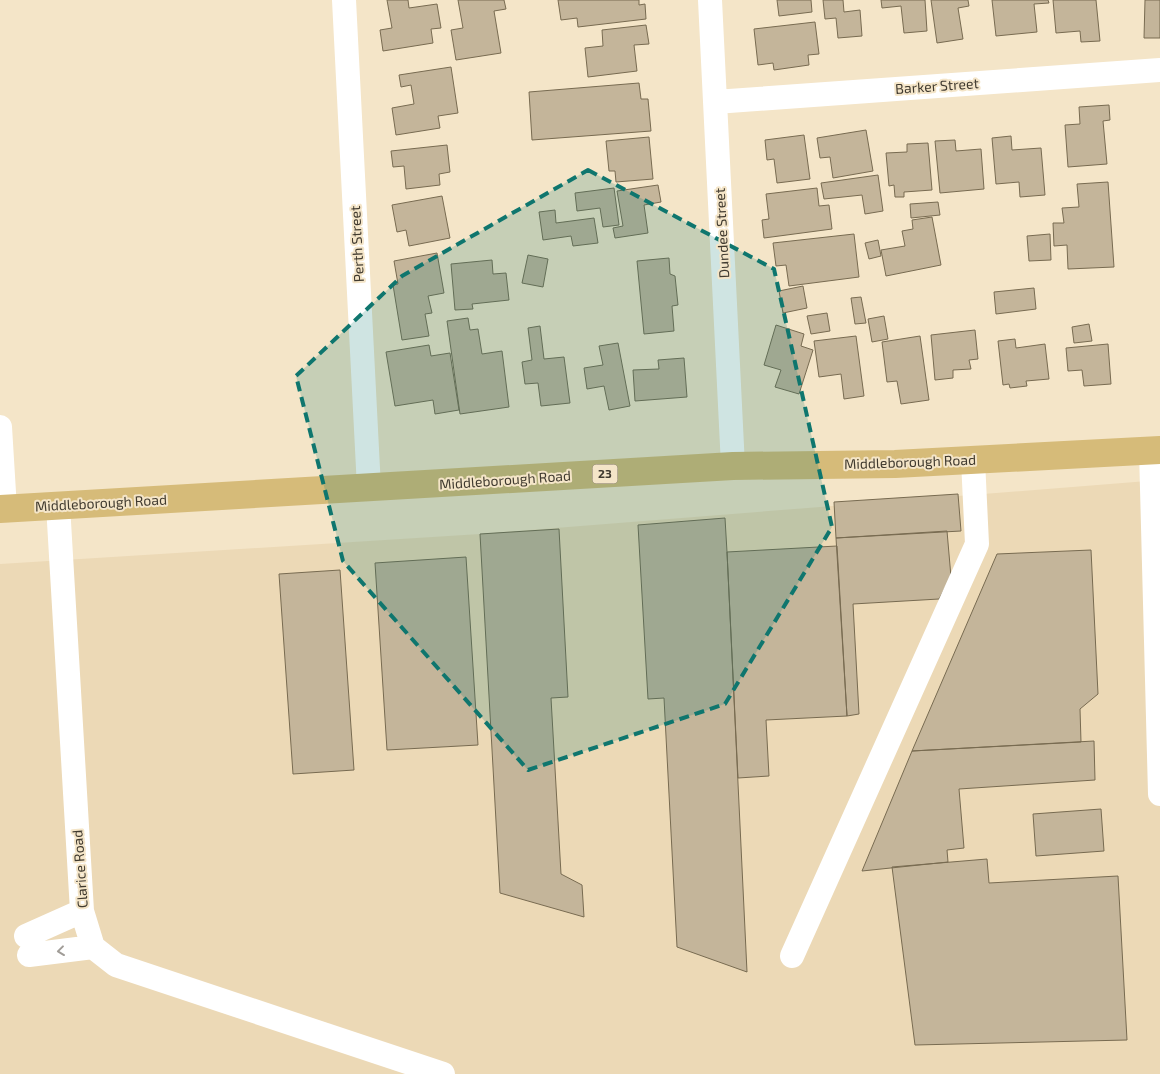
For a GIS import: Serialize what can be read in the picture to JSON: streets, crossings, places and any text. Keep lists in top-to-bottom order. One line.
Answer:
{"streets":{"main road":["Middleborough Road","23"],"street":["Barker Street","Dundee Street","Perth Street","Clarice Road"]},"crossings":[["Barker Street","Dundee Street"],["Dundee Street","Middleborough Road"],["Perth Street","Middleborough Road"],["Middleborough Road","Clarice Road"]]}
